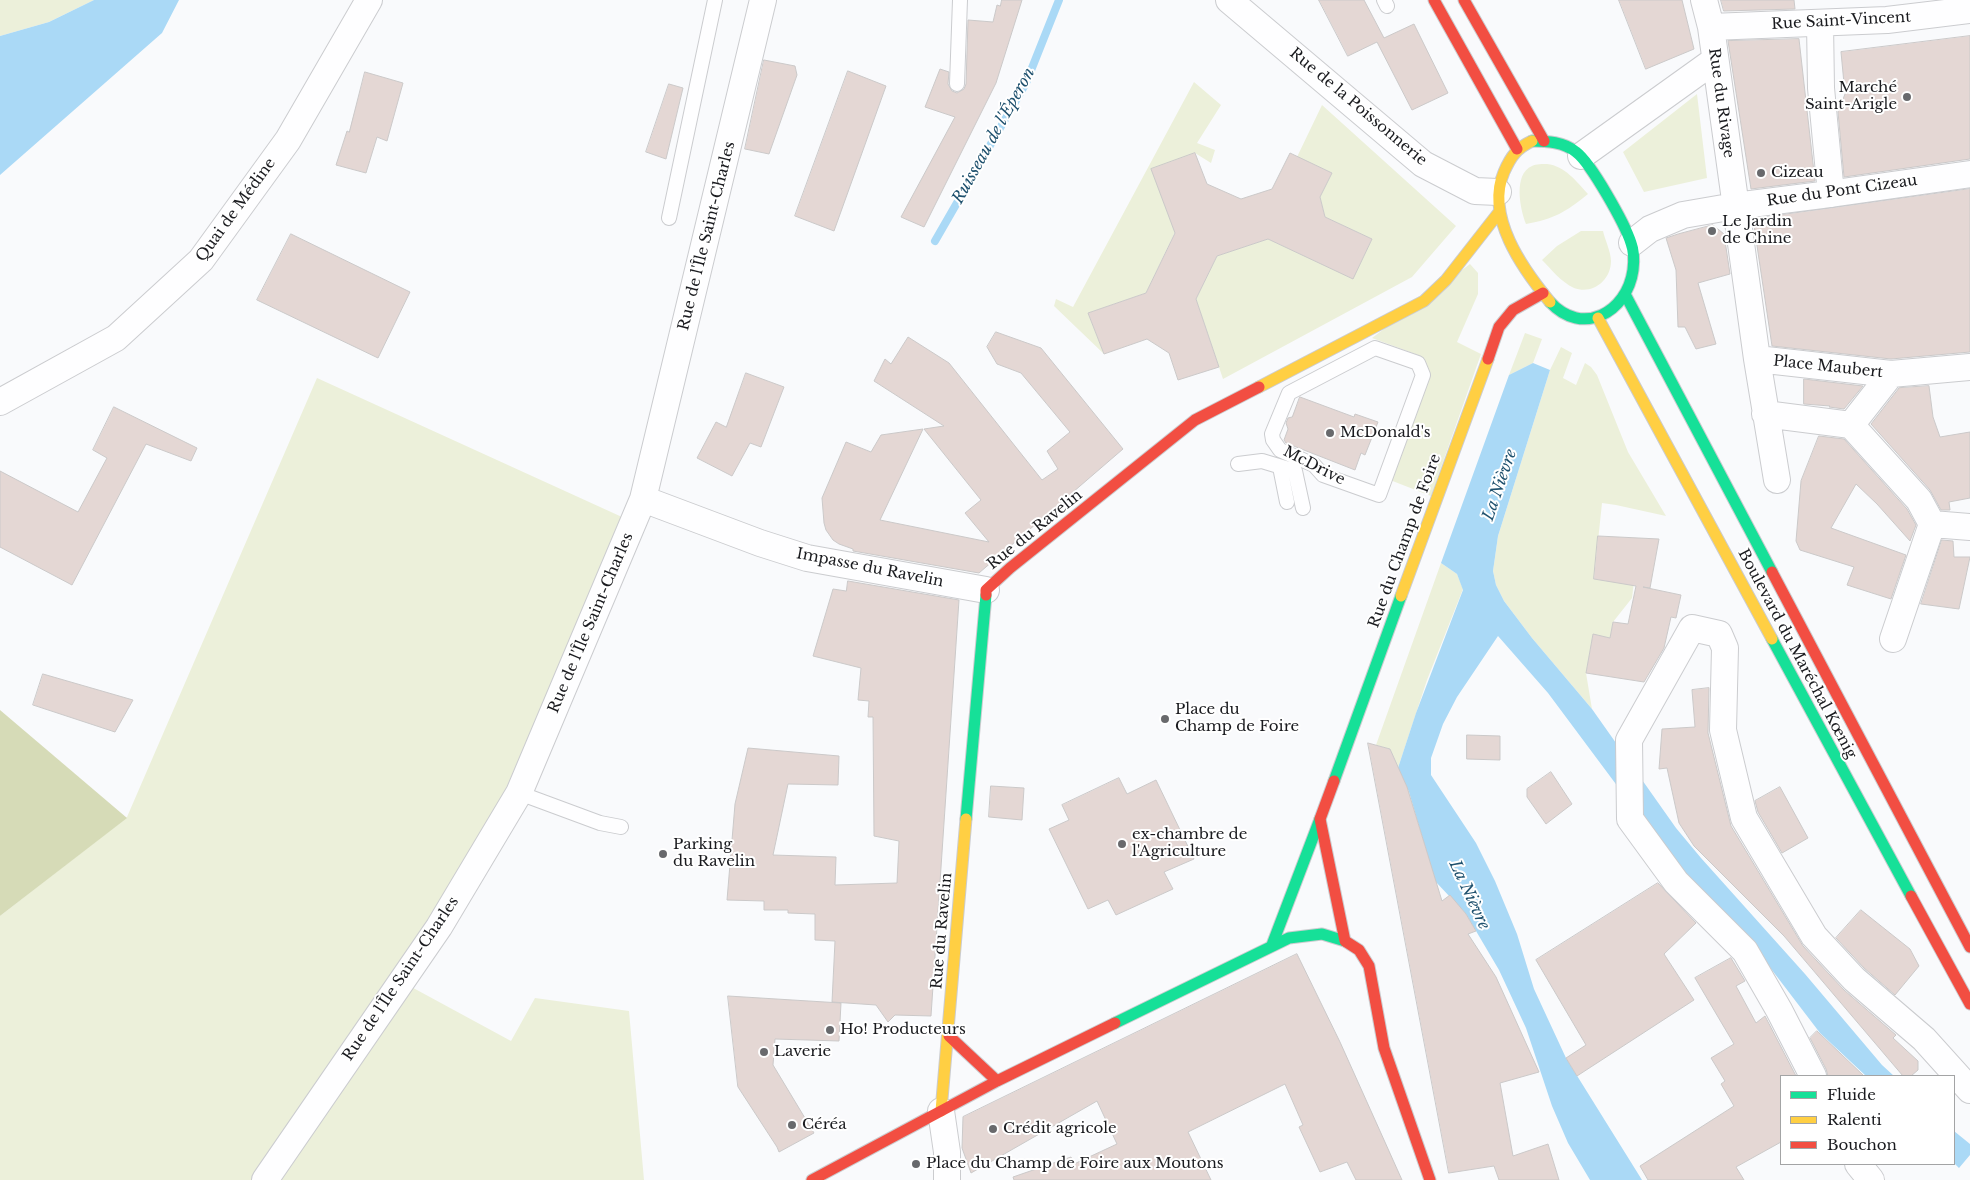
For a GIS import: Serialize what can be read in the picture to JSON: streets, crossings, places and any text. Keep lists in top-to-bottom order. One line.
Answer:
{"streets":{"main road":["Rue du Ravelin","Rue du Champ de Foire","Boulevard du Maréchal Kœnig"],"street":["Rue Saint-Vincent","Rue du Rivage","Rue de la Poissonnerie","Rue du Pont Cizeau","Quai de Médine","Rue de l'Île Saint-Charles","Place Maubert","Impasse du Ravelin"],"lane":["McDrive"]},"crossings":[["Rue Saint-Vincent","Rue du Rivage"],["Rue du Rivage","Rue du Pont Cizeau"],["Rue du Rivage","Place Maubert"],["Rue de la Poissonnerie","Rue du Pont Cizeau"],["Rue de la Poissonnerie","Rue du Ravelin"],["Rue de la Poissonnerie","Rue du Champ de Foire"],["Rue de la Poissonnerie","Boulevard du Maréchal Kœnig"],["Rue du Pont Cizeau","Rue du Ravelin"],["Rue du Pont Cizeau","Rue du Champ de Foire"],["Rue du Pont Cizeau","Boulevard du Maréchal Kœnig"],["Rue de l'Île Saint-Charles","Impasse du Ravelin"],["Rue du Ravelin","Rue du Champ de Foire"],["Rue du Ravelin","Impasse du Ravelin"],["Rue du Ravelin","Boulevard du Maréchal Kœnig"],["Rue du Champ de Foire","Boulevard du Maréchal Kœnig"]],"water":["Ruisseau de l'Éperon","La Nièvre"],"places":["Marché Saint-Arigle","Cizeau","Le Jardin de Chine","McDonald's","Place du Champ de Foire","ex-chambre de l'Agriculture","Parking du Ravelin","Ho! Producteurs","Laverie","Céréa","Crédit agricole","Place du Champ de Foire aux Moutons"],"legend":["Fluide","Ralenti","Bouchon"]}
